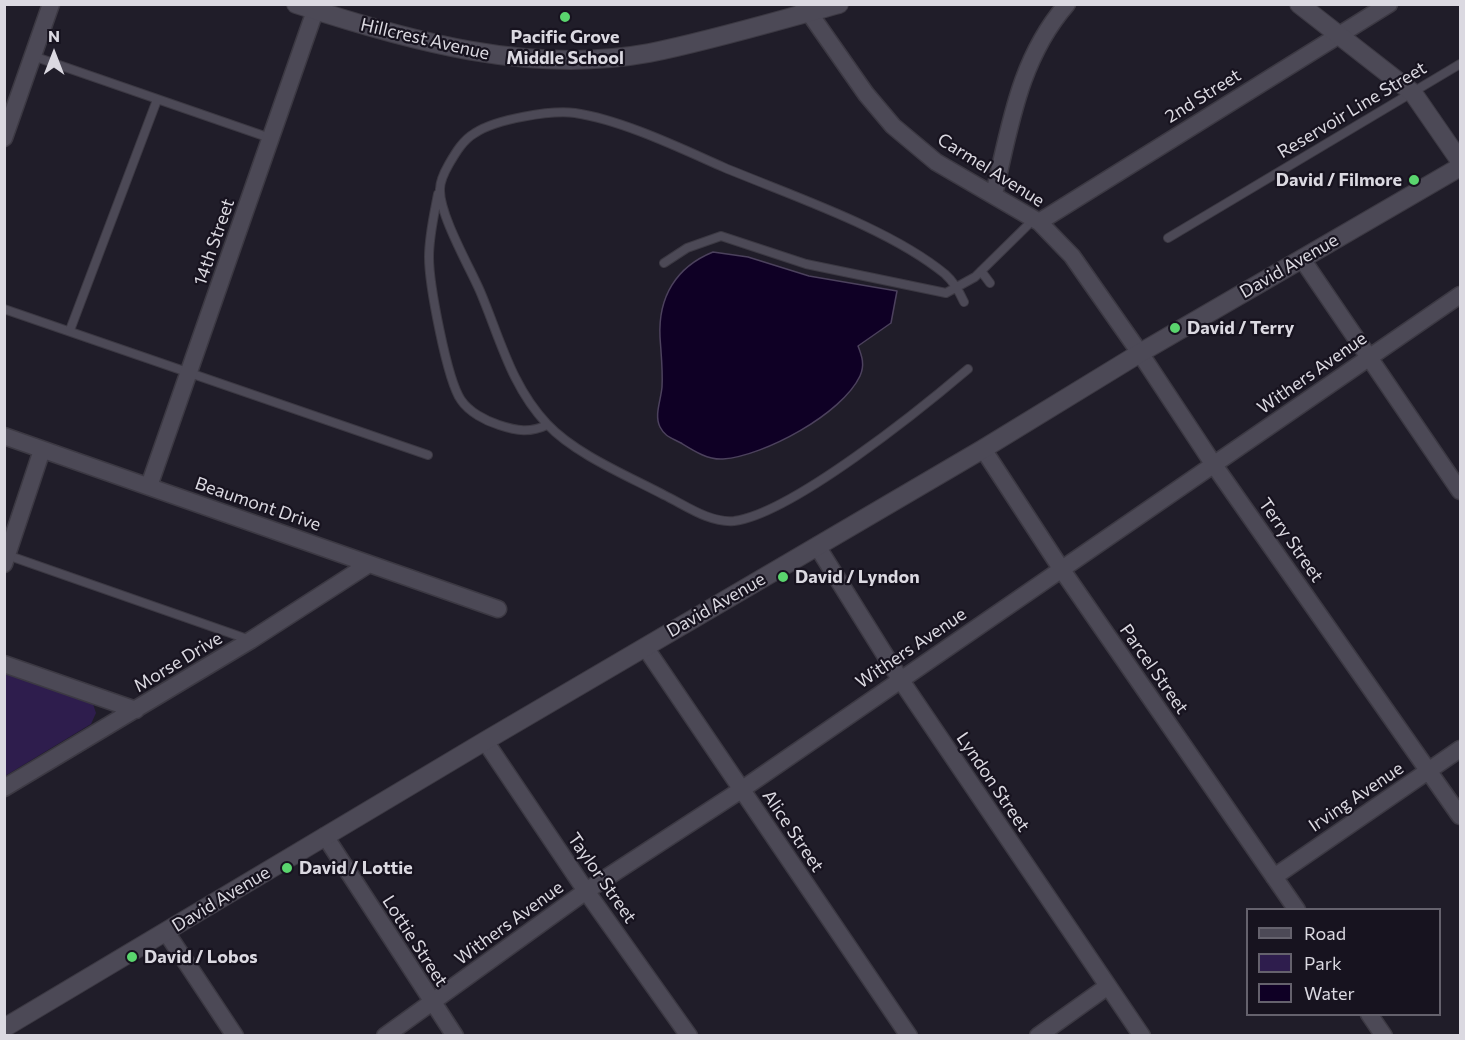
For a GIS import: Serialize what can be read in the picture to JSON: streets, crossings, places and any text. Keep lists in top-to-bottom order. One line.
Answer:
{"streets":{"main road":["Hillcrest Avenue","David Avenue"],"street":["2nd Street","Carmel Avenue","14th Street","Withers Avenue","Beaumont Drive","Terry Street","Morse Drive","Parcel Street","Lyndon Street","Irving Avenue","Alice Street","Taylor Street","Lottie Street"],"lane":["Reservoir Line Street"]},"crossings":[["Hillcrest Avenue","Carmel Avenue"],["Hillcrest Avenue","14th Street"],["2nd Street","Carmel Avenue"],["Carmel Avenue","Terry Street"],["14th Street","Beaumont Drive"],["David Avenue","Terry Street"],["David Avenue","Parcel Street"],["David Avenue","Lyndon Street"],["David Avenue","Alice Street"],["David Avenue","Taylor Street"],["David Avenue","Lottie Street"],["Withers Avenue","Terry Street"],["Withers Avenue","Parcel Street"],["Withers Avenue","Lyndon Street"],["Withers Avenue","Alice Street"],["Withers Avenue","Taylor Street"],["Withers Avenue","Lottie Street"],["Beaumont Drive","Morse Drive"],["Terry Street","Irving Avenue"],["Parcel Street","Irving Avenue"]],"places":["Pacific Grove Middle School","David / Filmore","David / Terry","David / Lyndon","David / Lottie","David / Lobos"],"legend":["Road","Park","Water"],"north":"top"}
